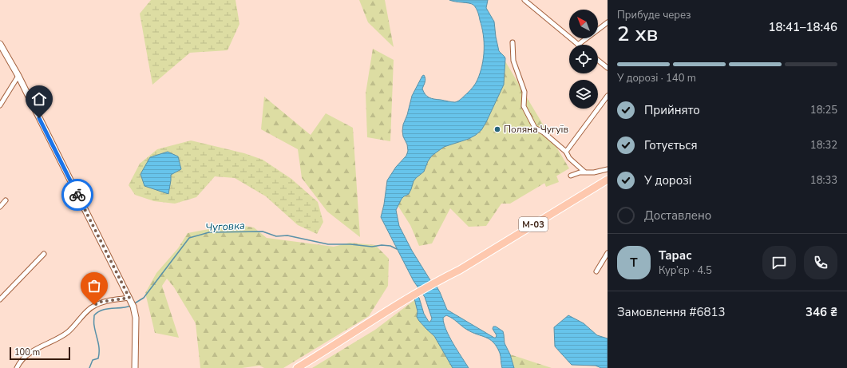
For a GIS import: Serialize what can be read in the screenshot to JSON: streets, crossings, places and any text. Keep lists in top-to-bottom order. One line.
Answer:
{"streets":{"highway":["М-03"]},"water":["Чуговка"],"places":["Поляна Чугуїв"],"scale_bar":"100 m","north":"top left","page":{"heading":["2 хв","Прибуде через","18:41–18:46"],"panel":["Тарас","Кур’єр · 4.5","Замовлення #6813","346 ₴"],"bar":"У дорозі · 140 m","list":[["Прийнято","18:25"],["Готується","18:32"],["У дорозі","18:33"],"Доставлено"],"round":"Т","scale":"100 m"}}
